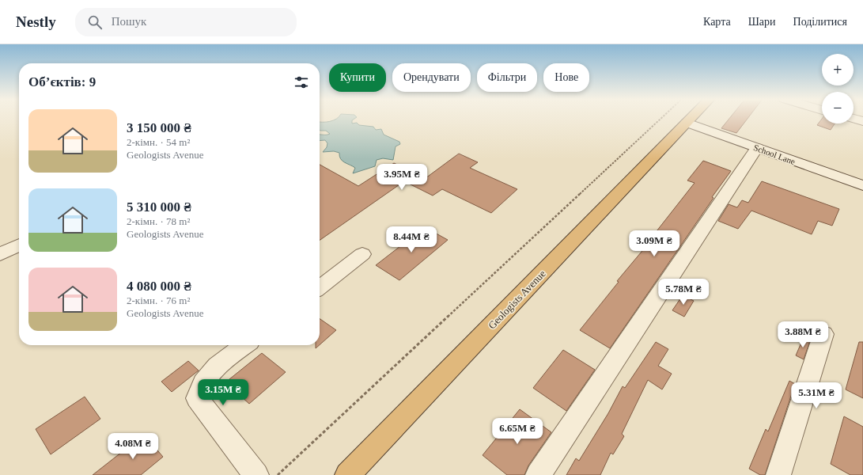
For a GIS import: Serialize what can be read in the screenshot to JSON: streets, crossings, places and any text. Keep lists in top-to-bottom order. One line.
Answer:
{"streets":{"highway":["Geologists Avenue"],"street":["School Lane"]},"crossings":[["School Lane","Geologists Avenue"]],"page":{"header":"Nestly","search":"Пошук","nav":["Карта","Шари","Поділитися"],"map_buttons":["+","−"],"chip":["Купити","Орендувати","Фільтри","Нове"],"heading":"Об’єктів: 9","list":[{"name":"3 150 000 ₴","note":"2-кімн. · 54 m² · Geologists Avenue"},{"name":"5 310 000 ₴","note":"2-кімн. · 78 m² · Geologists Avenue"},{"name":"4 080 000 ₴","note":"2-кімн. · 76 m² · Geologists Avenue"}],"price":["3.95M ₴","8.44M ₴","3.09M ₴","5.78M ₴","3.88M ₴","3.15M ₴","5.31M ₴","6.65M ₴","4.08M ₴"]}}
